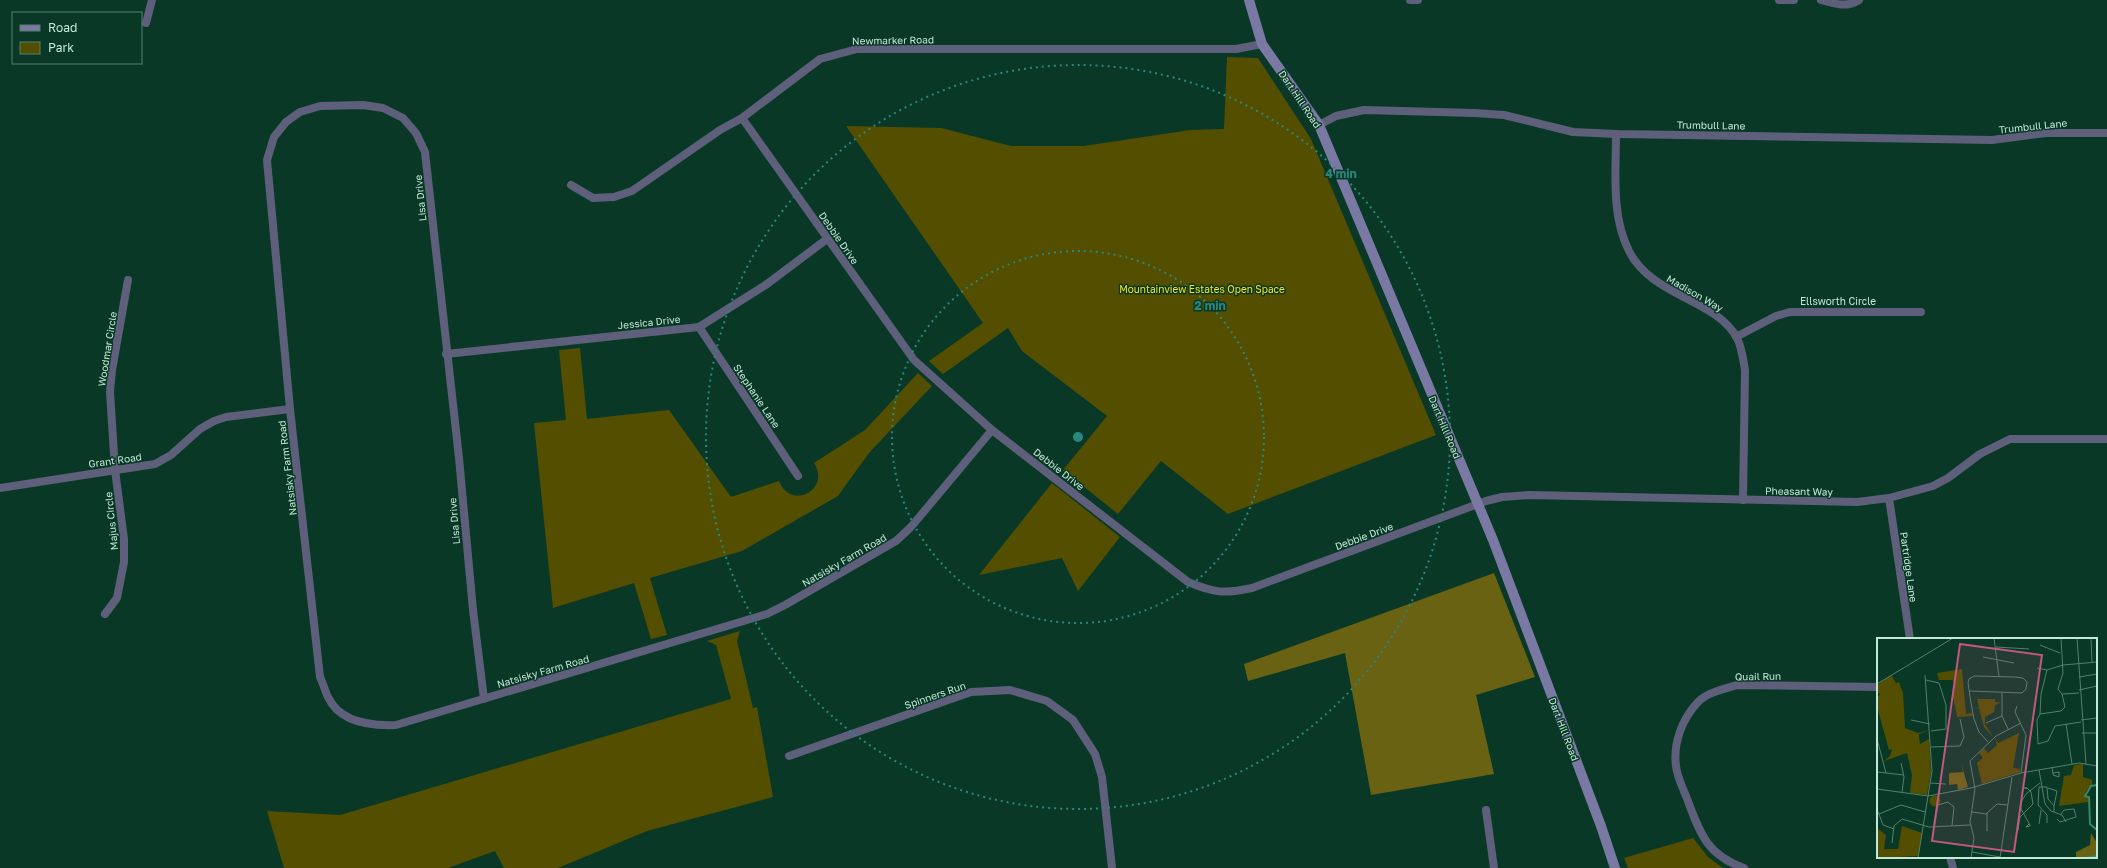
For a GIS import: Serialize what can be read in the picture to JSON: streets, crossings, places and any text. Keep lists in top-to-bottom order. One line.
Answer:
{"streets":{"main road":["Dart Hill Road"],"street":["Newmarker Road","Trumbull Lane","Lisa Drive","Debbie Drive","Madison Way","Ellsworth Circle","Jessica Drive","Woodmar Circle","Stephanie Lane","Grant Road","Natsisky Farm Road","Pheasant Way","Majus Circle","Partridge Lane","Quail Run","Spinners Run"]},"crossings":[["Newmarker Road","Dart Hill Road"],["Newmarker Road","Debbie Drive"],["Dart Hill Road","Trumbull Lane"],["Dart Hill Road","Debbie Drive"],["Dart Hill Road","Pheasant Way"],["Trumbull Lane","Madison Way"],["Lisa Drive","Jessica Drive"],["Lisa Drive","Grant Road"],["Lisa Drive","Natsisky Farm Road"],["Debbie Drive","Jessica Drive"],["Debbie Drive","Natsisky Farm Road"],["Debbie Drive","Pheasant Way"],["Madison Way","Ellsworth Circle"],["Madison Way","Pheasant Way"],["Jessica Drive","Stephanie Lane"],["Woodmar Circle","Grant Road"],["Woodmar Circle","Majus Circle"],["Grant Road","Natsisky Farm Road"],["Grant Road","Majus Circle"],["Pheasant Way","Partridge Lane"]],"parks":["Mountainview Estates Open Space"],"legend":["Road","Park"],"rings":["4 min","2 min"]}
